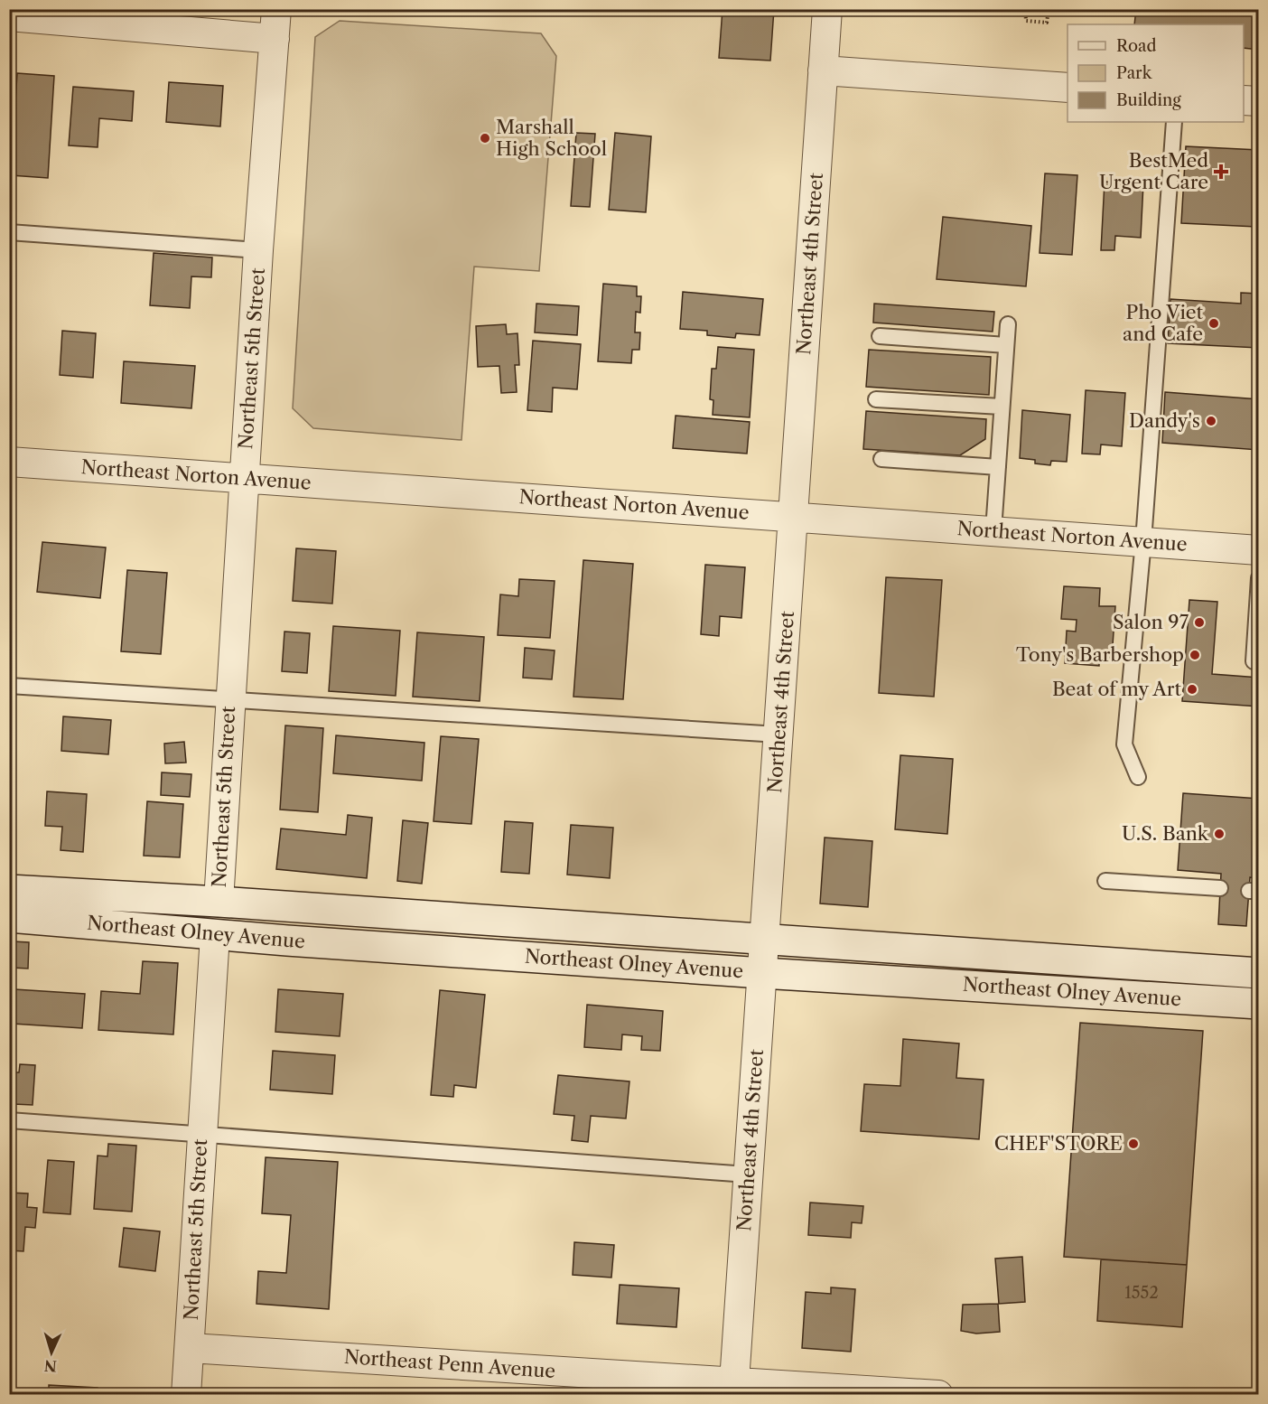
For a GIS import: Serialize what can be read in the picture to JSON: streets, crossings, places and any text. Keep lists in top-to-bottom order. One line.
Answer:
{"streets":{"main road":["Northeast Olney Avenue"],"street":["Northeast 4th Street","Northeast 5th Street","Northeast Norton Avenue","Northeast Penn Avenue"]},"crossings":[["Northeast 4th Street","Northeast Norton Avenue"],["Northeast 4th Street","Northeast Olney Avenue"],["Northeast 4th Street","Northeast Penn Avenue"],["Northeast 5th Street","Northeast Norton Avenue"],["Northeast 5th Street","Northeast Olney Avenue"],["Northeast 5th Street","Northeast Penn Avenue"]],"places":{"other":["Marshall High School","Pho Viet and Cafe","Dandy's","Salon 97","Tony's Barbershop","Beat of my Art","U.S. Bank","CHEF'STORE"],"health":["BestMed Urgent Care"]},"house_numbers":["1552"],"legend":["Road","Park","Building"],"north":"bottom"}
